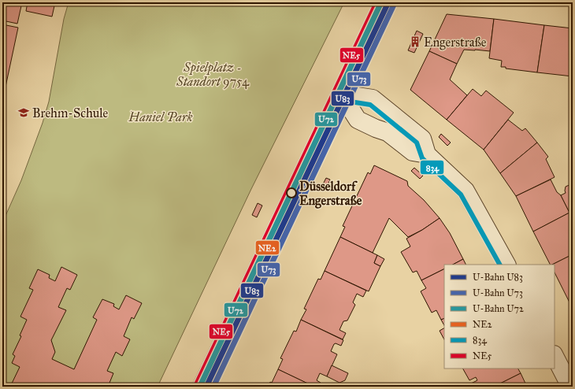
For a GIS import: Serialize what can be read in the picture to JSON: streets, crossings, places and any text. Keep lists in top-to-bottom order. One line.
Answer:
{"parks":["Spielplatz - Standort 9754","Haniel Park"],"places":{"building":["Engerstraße"],"school or university":["Brehm-Schule"],"other":["Düsseldorf Engerstraße"]},"lines":["metro line U83","metro line U72","transit line NE2","transit line NE5","metro line U73","transit line 834"],"legend":["U-Bahn U83","U-Bahn U73","U-Bahn U72","NE2","834","NE5"]}
